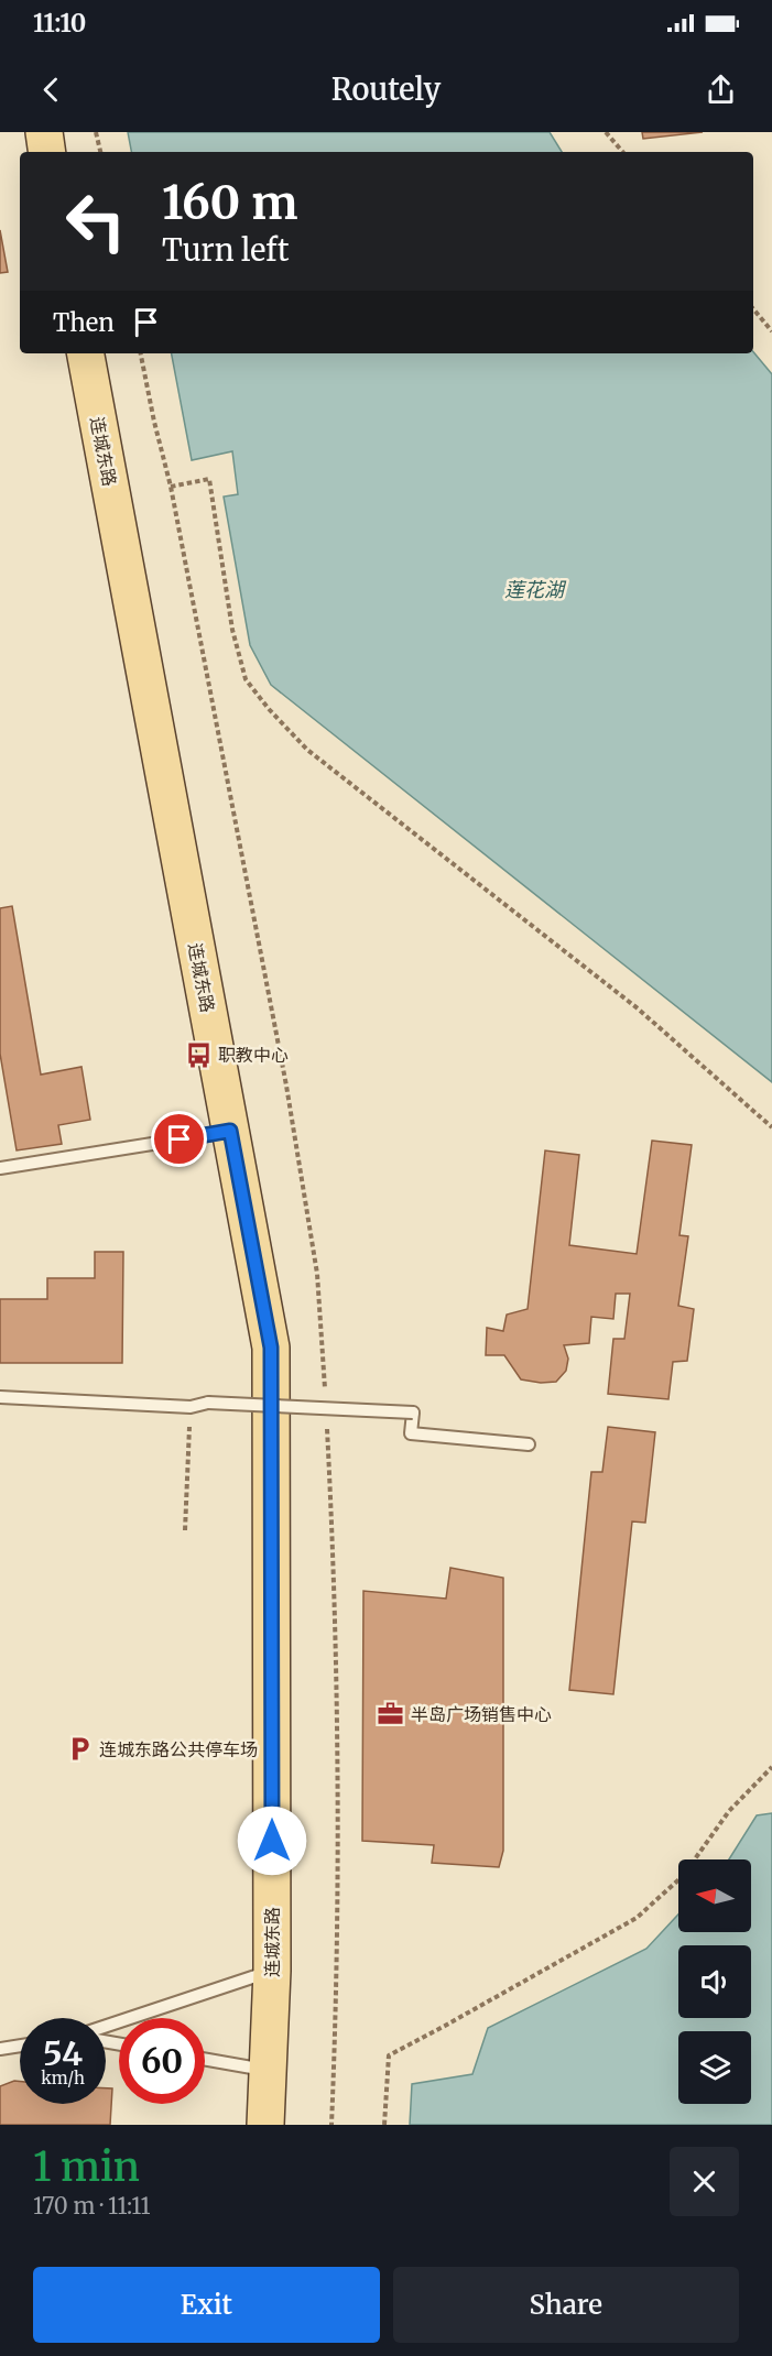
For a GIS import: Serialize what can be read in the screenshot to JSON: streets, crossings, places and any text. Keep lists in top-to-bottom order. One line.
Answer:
{"streets":{"main road":["连城东路"]},"water":["莲花湖"],"places":{"bus stop":["职教中心"],"office":["半岛广场销售中心"],"parking":["连城东路公共停车场"]},"north":"left","page":{"status":"11:10","header":"Routely","turn":["160 m","Turn left"],"then":"Then","speed":"54 km/h","limit":"60","heading":["1 min","170 m · 11:11"],"buttons":["Exit","Share"]}}
